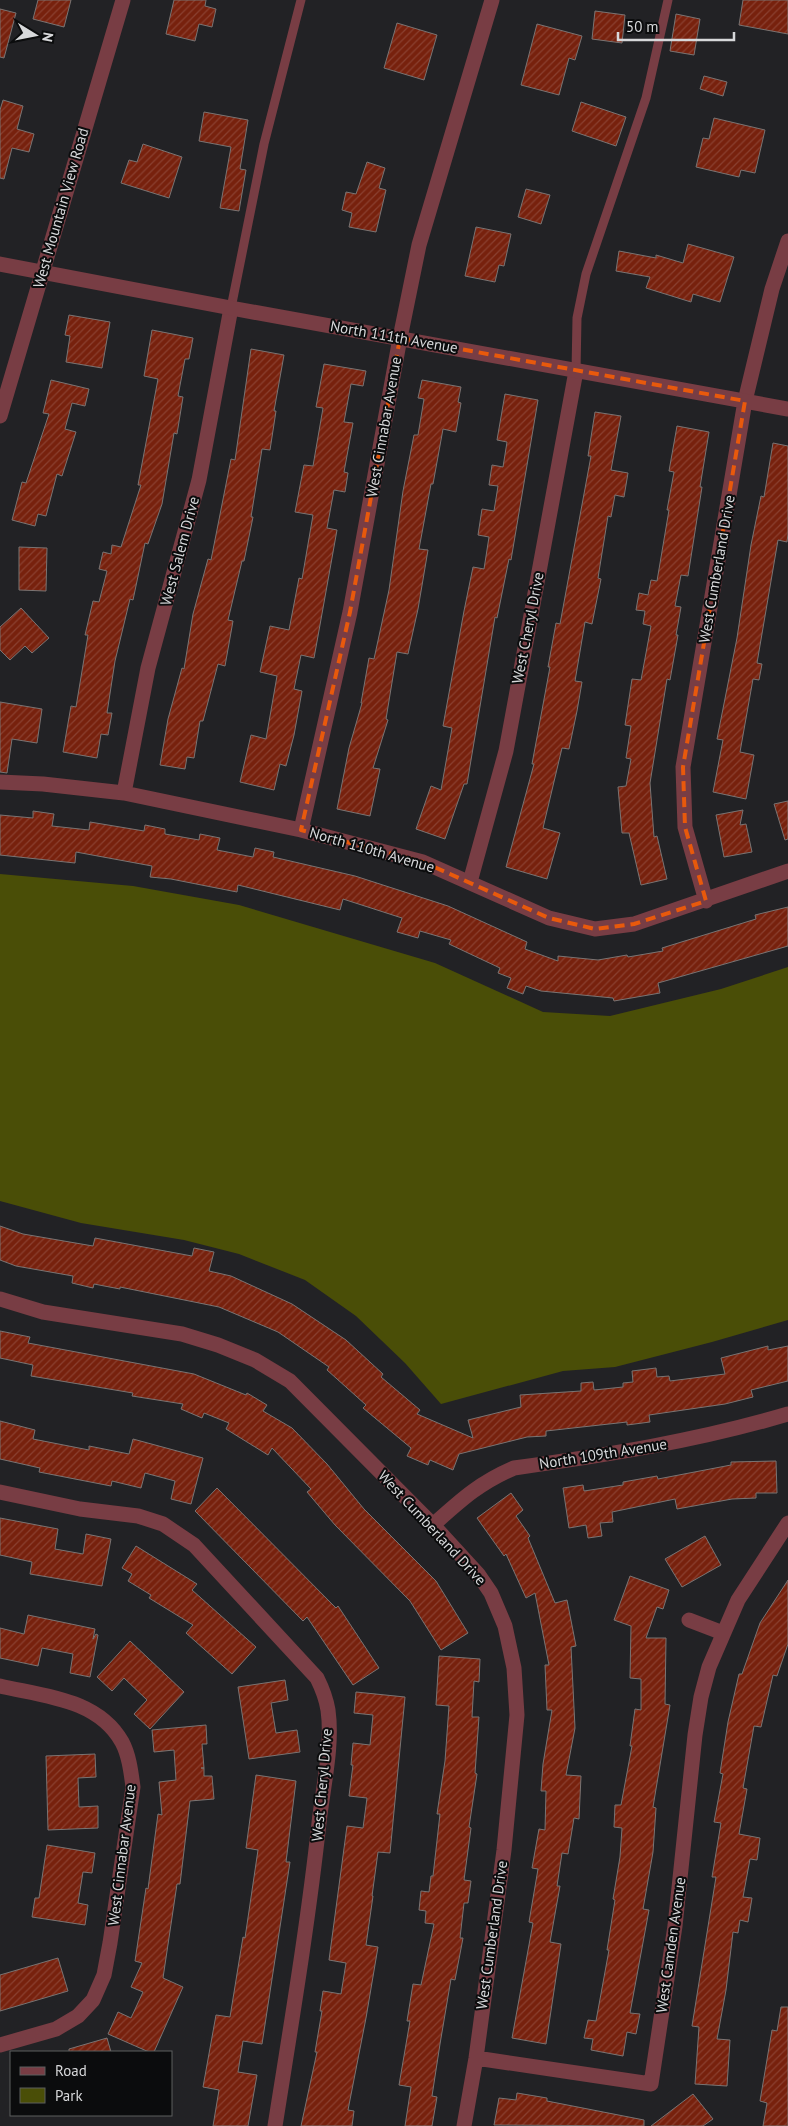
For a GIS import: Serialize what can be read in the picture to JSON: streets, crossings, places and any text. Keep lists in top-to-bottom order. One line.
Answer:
{"streets":{"street":["West Mountain View Road","North 111th Avenue","West Cinnabar Avenue","West Salem Drive","West Cumberland Drive","West Cheryl Drive","North 110th Avenue","North 109th Avenue","West Camden Avenue"]},"crossings":[["West Mountain View Road","North 111th Avenue"],["North 111th Avenue","West Cinnabar Avenue"],["North 111th Avenue","West Salem Drive"],["North 111th Avenue","West Cumberland Drive"],["North 111th Avenue","West Cheryl Drive"],["West Cinnabar Avenue","North 110th Avenue"],["West Salem Drive","North 110th Avenue"],["West Cumberland Drive","North 110th Avenue"],["West Cumberland Drive","North 109th Avenue"],["West Cumberland Drive","West Camden Avenue"],["West Cheryl Drive","North 110th Avenue"]],"legend":["Road","Park"],"scale_bar":"50 m","north":"right"}
